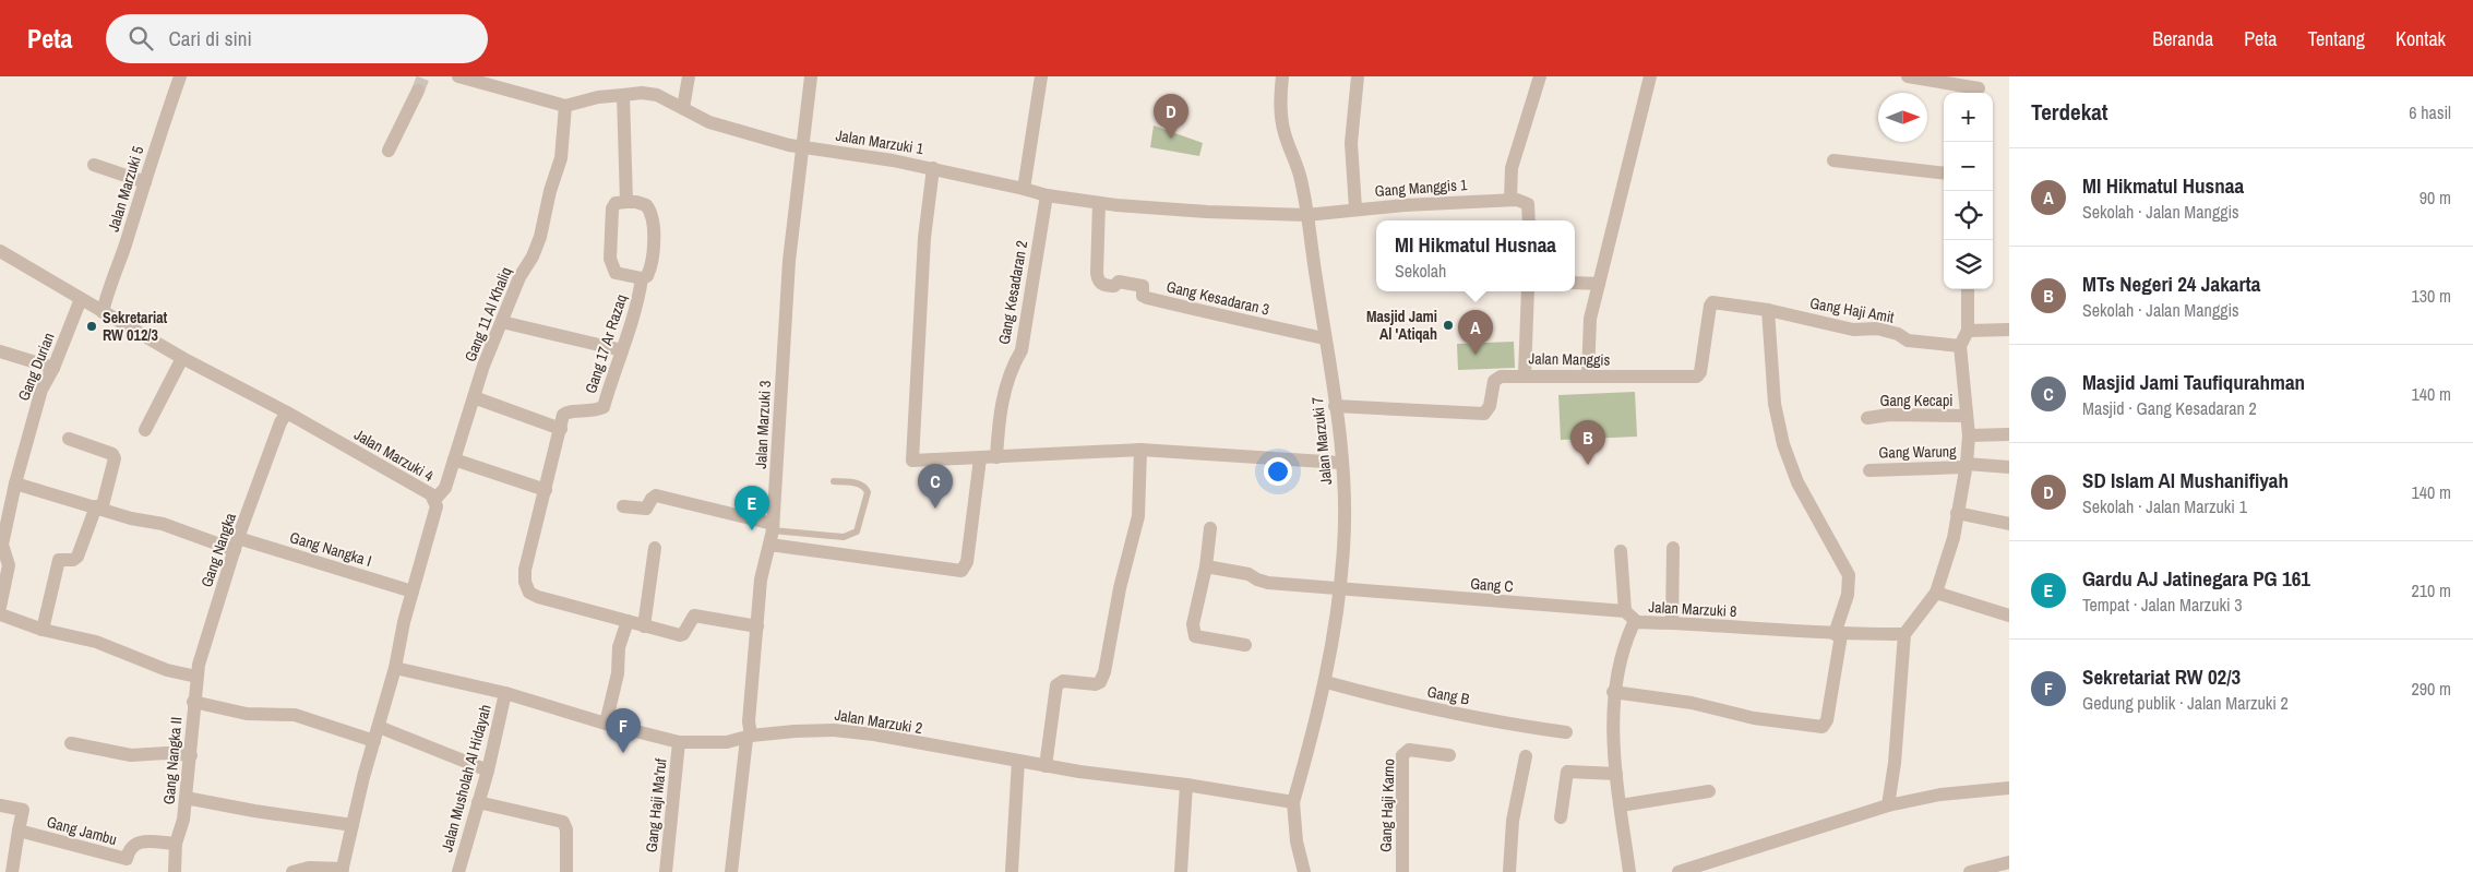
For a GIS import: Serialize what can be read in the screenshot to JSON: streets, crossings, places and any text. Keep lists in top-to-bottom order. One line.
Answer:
{"streets":{"street":["Jalan Marzuki 1","Gang Manggis 1","Jalan Marzuki 5","Gang Kesadaran 2","Gang Kesadaran 3","Gang Haji Amit","Gang 11 Al Khaliq","Gang 17 Ar Razaq","Jalan Manggis","Gang Durian","Gang Kecapi","Jalan Marzuki 3","Jalan Marzuki 7","Gang Warung","Jalan Marzuki 4","Gang Nangka I","Gang Nangka","Gang C","Jalan Marzuki 8","Gang B","Jalan Marzuki 2","Gang Nangka II","Jalan Musholah Al Hidayah","Gang Haji Ma'ruf","Gang Haji Karno","Gang Jambu"]},"crossings":[["Jalan Marzuki 1","Gang Manggis 1"],["Jalan Marzuki 1","Gang Kesadaran 2"],["Jalan Marzuki 1","Gang Kesadaran 3"],["Jalan Marzuki 1","Gang 11 Al Khaliq"],["Jalan Marzuki 1","Jalan Marzuki 3"],["Jalan Marzuki 1","Jalan Marzuki 7"],["Gang Manggis 1","Jalan Marzuki 7"],["Jalan Marzuki 5","Jalan Marzuki 4"],["Gang Kesadaran 3","Jalan Marzuki 7"],["Gang Haji Amit","Jalan Manggis"],["Gang 11 Al Khaliq","Jalan Marzuki 4"],["Jalan Manggis","Jalan Marzuki 7"],["Gang Durian","Jalan Marzuki 4"],["Gang Durian","Gang Nangka I"],["Jalan Marzuki 3","Jalan Marzuki 2"],["Jalan Marzuki 7","Gang C"],["Jalan Marzuki 7","Gang B"],["Jalan Marzuki 7","Jalan Marzuki 2"],["Jalan Marzuki 4","Gang Nangka I"],["Jalan Marzuki 4","Gang Nangka"],["Jalan Marzuki 4","Jalan Marzuki 2"],["Jalan Marzuki 4","Gang Nangka II"],["Gang Nangka I","Gang Nangka"],["Gang Nangka","Gang Nangka II"],["Jalan Marzuki 2","Jalan Musholah Al Hidayah"],["Jalan Marzuki 2","Gang Haji Ma'ruf"],["Gang Nangka II","Jalan Musholah Al Hidayah"],["Gang Nangka II","Gang Jambu"]],"places":["Masjid Jami Al 'Atiqah","Sekretariat RW 012/3"],"north":"right","page":{"header":"Peta","search":"Cari di sini","nav":["Beranda","Peta","Tentang","Kontak"],"heading":["Terdekat","6 hasil"],"map_buttons":["+","−"],"pins":["D","A","B","C","E","F"],"list":[{"mark":"A","name":"MI Hikmatul Husnaa","note":"Sekolah · Jalan Manggis","value":"90 m"},{"mark":"B","name":"MTs Negeri 24 Jakarta","note":"Sekolah · Jalan Manggis","value":"130 m"},{"mark":"C","name":"Masjid Jami Taufiqurahman","note":"Masjid · Gang Kesadaran 2","value":"140 m"},{"mark":"D","name":"SD Islam Al Mushanifiyah","note":"Sekolah · Jalan Marzuki 1","value":"140 m"},{"mark":"E","name":"Gardu AJ Jatinegara PG 161","note":"Tempat · Jalan Marzuki 3","value":"210 m"},{"mark":"F","name":"Sekretariat RW 02/3","note":"Gedung publik · Jalan Marzuki 2","value":"290 m"}],"popup":["MI Hikmatul Husnaa","Sekolah"]}}
